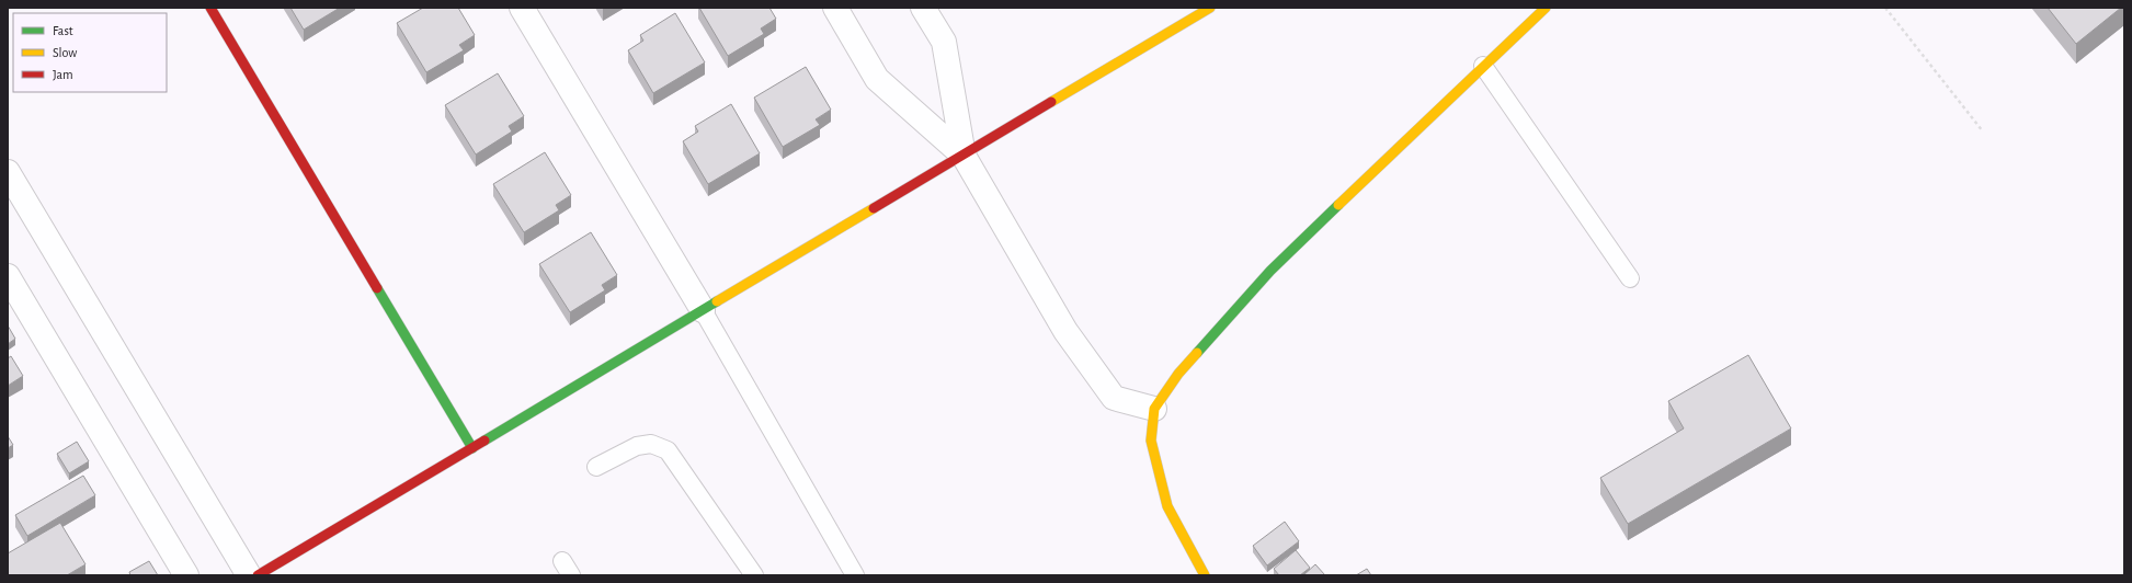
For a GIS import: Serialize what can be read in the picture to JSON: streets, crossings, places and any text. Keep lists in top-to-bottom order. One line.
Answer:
{"legend":["Fast","Slow","Jam"]}
